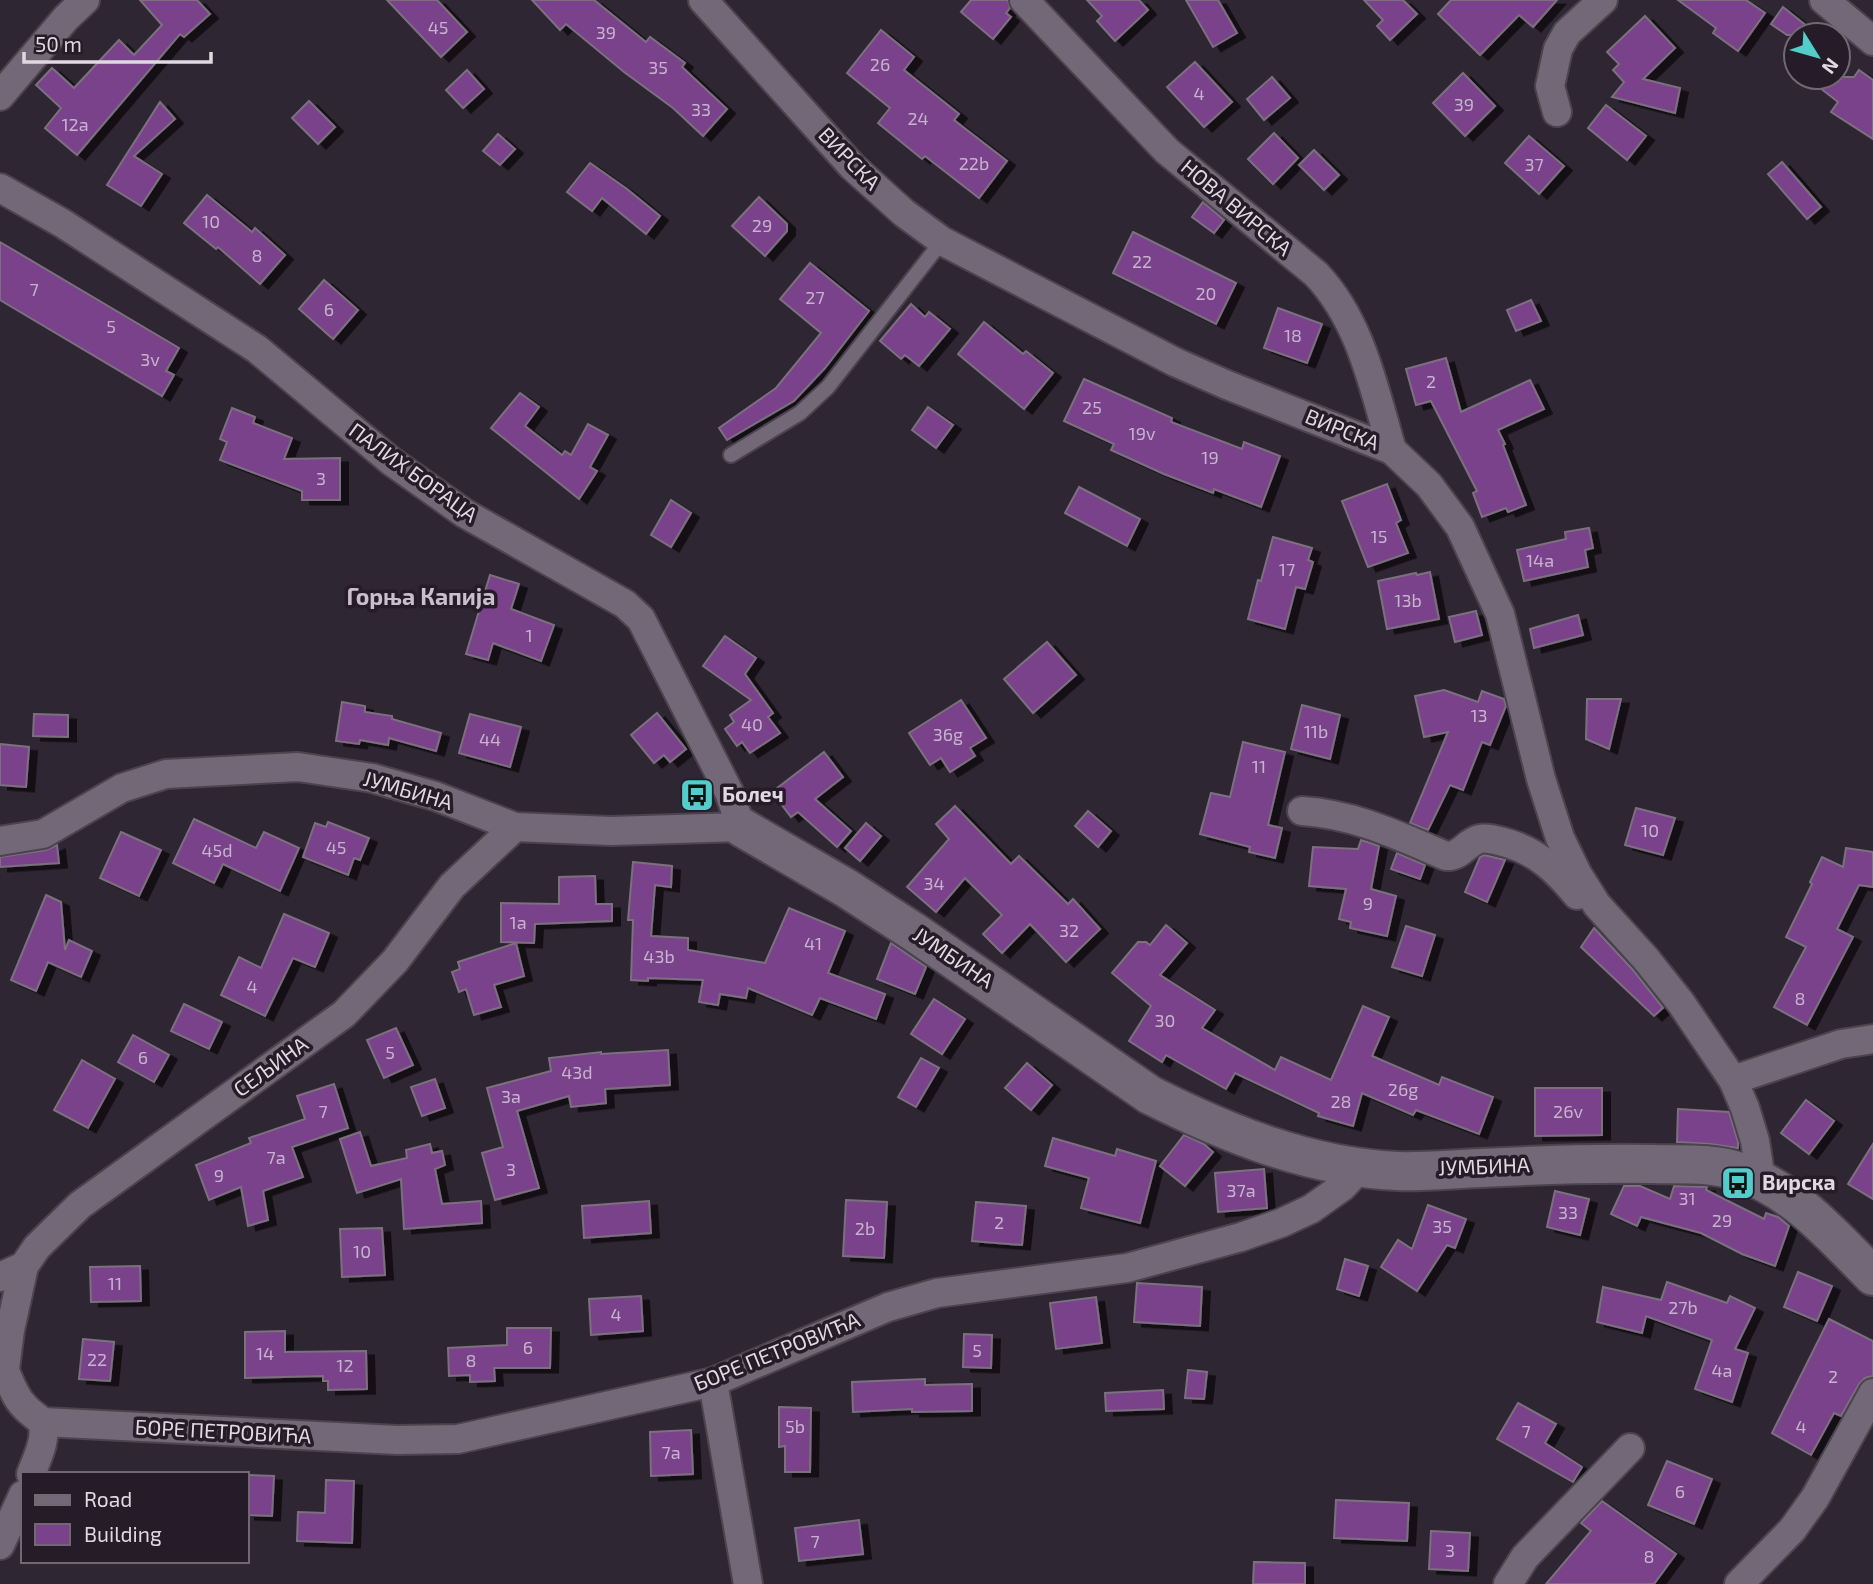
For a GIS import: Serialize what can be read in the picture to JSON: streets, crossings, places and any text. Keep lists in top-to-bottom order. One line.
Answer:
{"streets":{"street":["ВИРСКА","НОВА ВИРСКА","ПАЛИХ БОРАЦА","ЈУМБИНА","СЕЉИНА","БОРЕ ПЕТРОВИЋА"]},"crossings":[["ВИРСКА","НОВА ВИРСКА"],["ВИРСКА","ЈУМБИНА"],["ПАЛИХ БОРАЦА","ЈУМБИНА"],["ЈУМБИНА","СЕЉИНА"],["ЈУМБИНА","БОРЕ ПЕТРОВИЋА"]],"districts":["Горња Капија"],"places":{"bus stop":["Болеч","Вирска"]},"house_numbers":["45","39","26","35","4","39","33","24","12a","22b","37","10","29","8","22","7","20","27","6","5","18","3v","2","25","19v","19","3","15","14a","17","13b","1","13","40","11b","36g","44","11","10","45","45d","34","9","1a","32","41","43b","4","8","30","5","6","43d","26g","3a","28","7","26v","7a","3","9","37a","31","33","29","2","35","2b","10","11","27b","4","6","5","14","22","8","12","4a","2","5b","4","7","7a","6","7","3","8"],"legend":["Road","Building"],"scale_bar":"50 m","north":"bottom right"}
